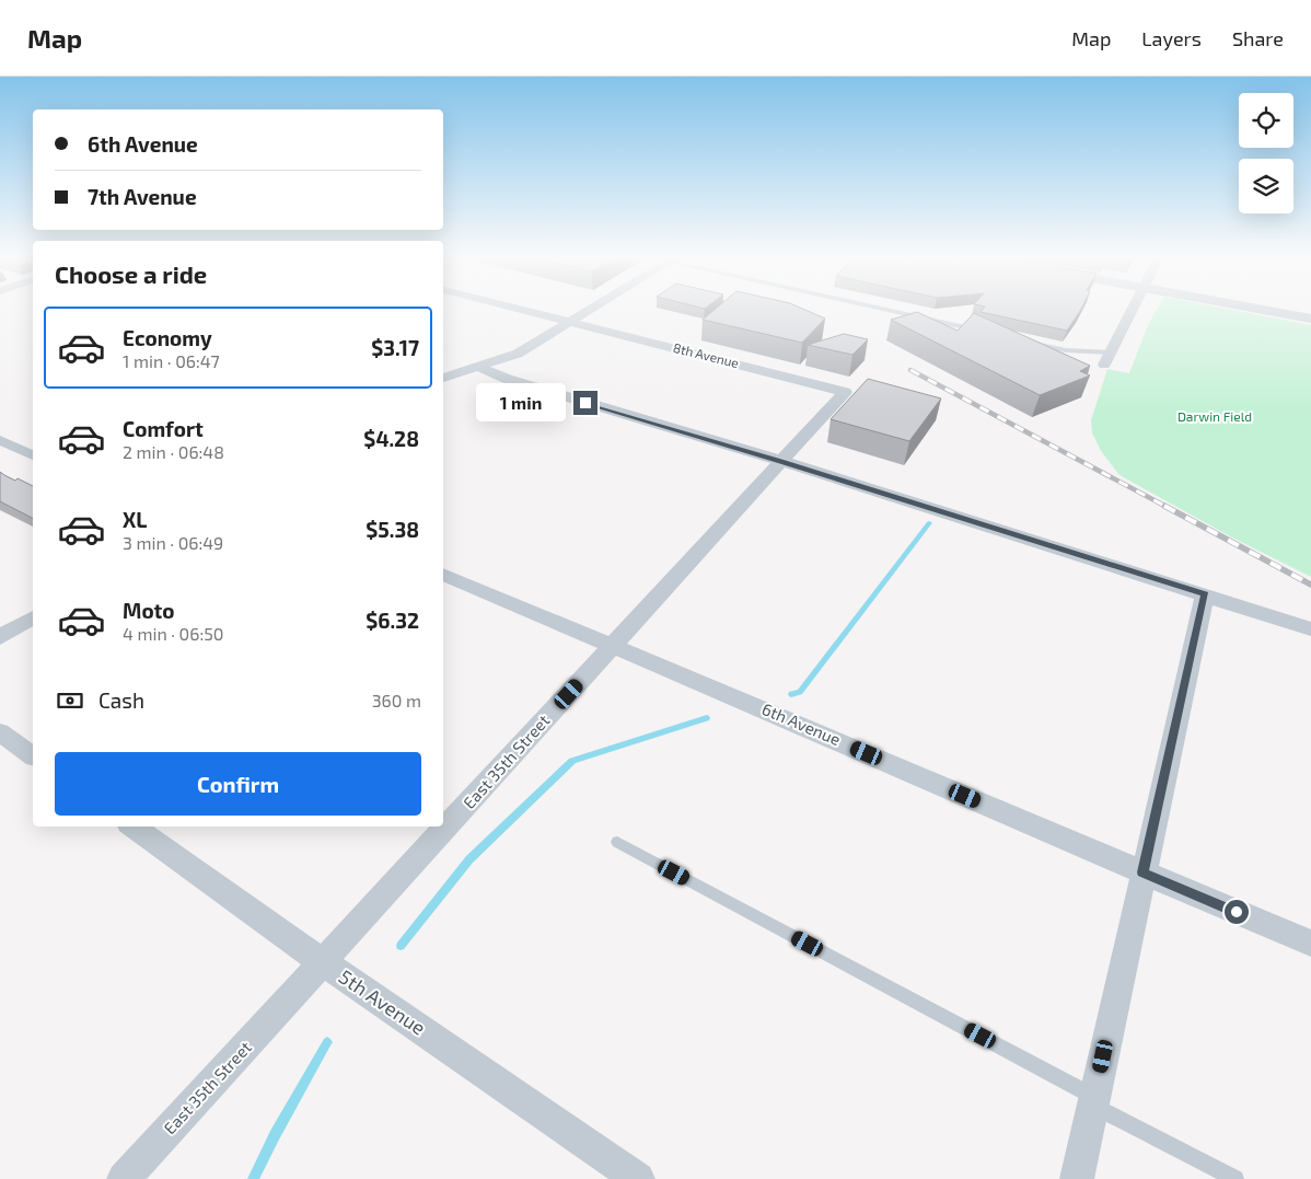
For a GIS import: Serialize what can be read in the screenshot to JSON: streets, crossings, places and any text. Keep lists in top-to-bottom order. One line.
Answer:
{"streets":{"street":["8th Avenue","6th Avenue","East 35th Street","5th Avenue"]},"crossings":[["8th Avenue","East 35th Street"],["6th Avenue","East 35th Street"],["East 35th Street","5th Avenue"]],"parks":["Darwin Field"],"page":{"header":"Map","nav":["Map","Layers","Share"],"banner":["6th Avenue","7th Avenue"],"heading":"Choose a ride","list":[{"name":"Economy","note":"1 min · 06:47","value":"$3.17"},{"name":"Comfort","note":"2 min · 06:48","value":"$4.28"},{"name":"XL","note":"3 min · 06:49","value":"$5.38"},{"name":"Moto","note":"4 min · 06:50","value":"$6.32"}],"bubble":"1 min","pay":["Cash","360 m"],"buttons":"Confirm"}}
